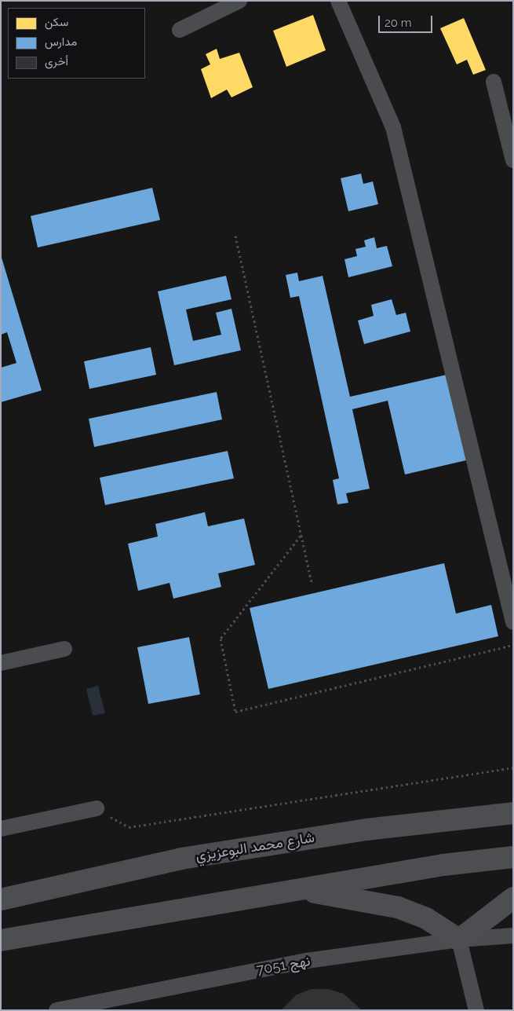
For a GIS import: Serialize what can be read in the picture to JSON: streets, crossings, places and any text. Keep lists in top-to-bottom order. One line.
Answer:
{"streets":{"highway":["شارع محمد البوعزيزي"],"street":["نهج 7051"]},"legend":["سكن","مدارس","أخرى"],"scale_bar":"20 m"}
